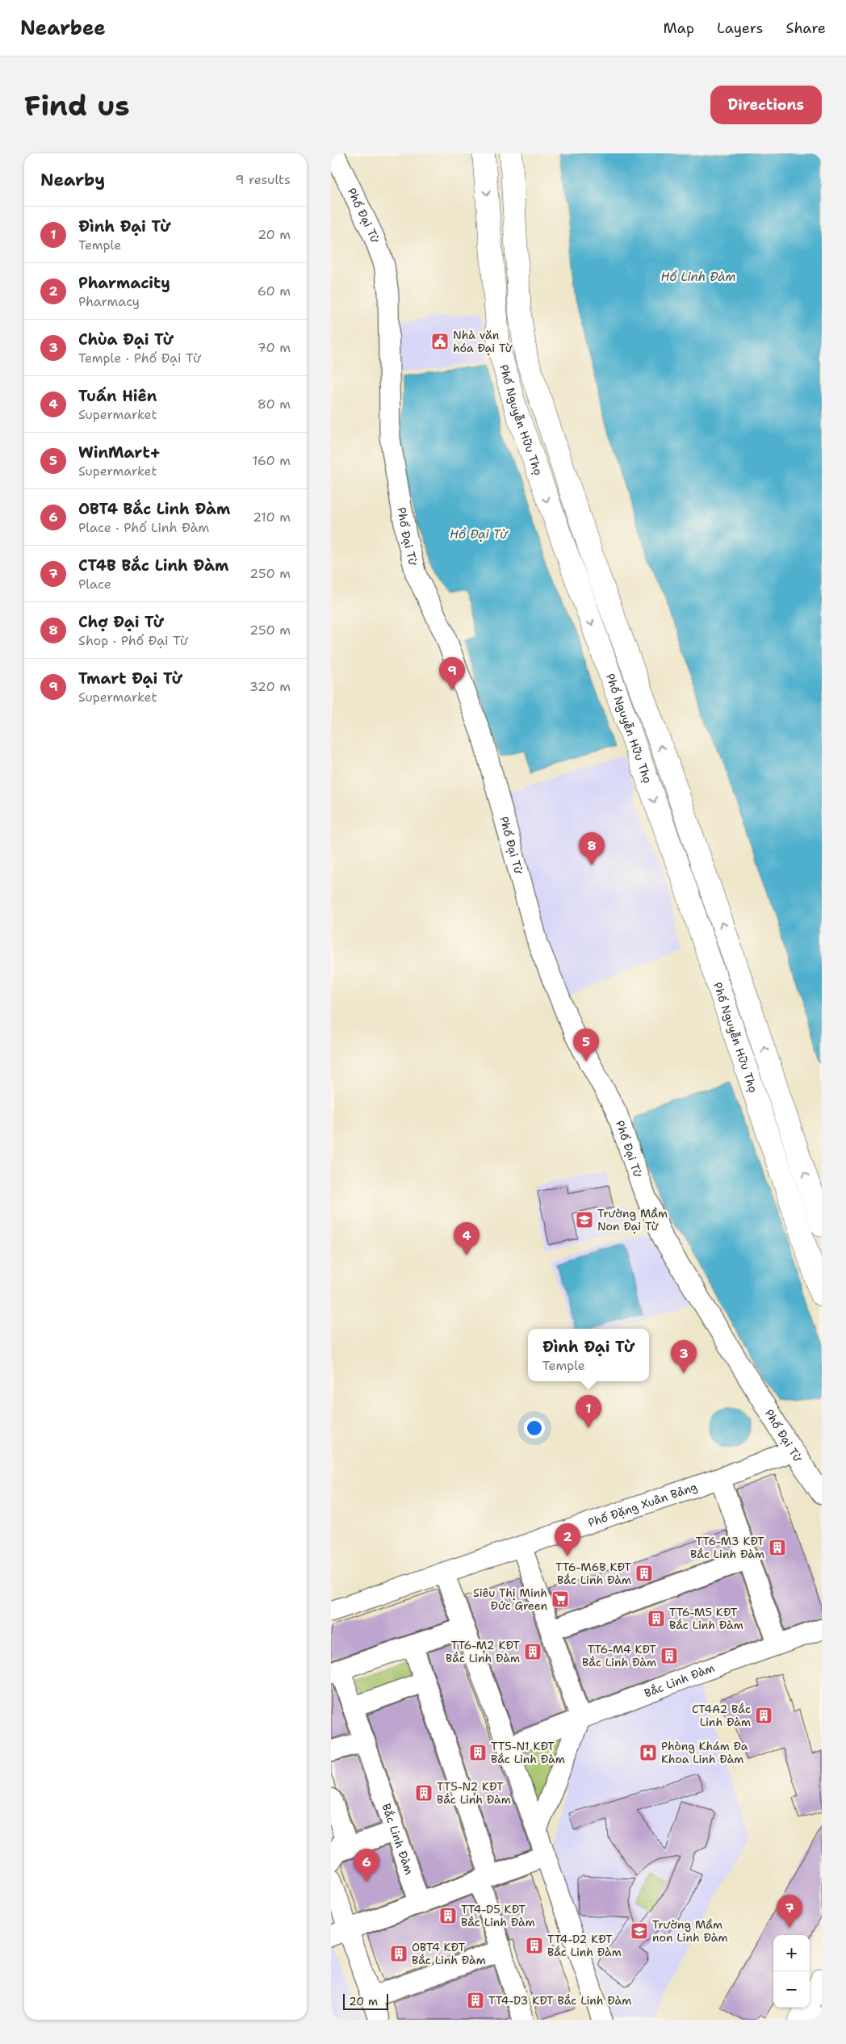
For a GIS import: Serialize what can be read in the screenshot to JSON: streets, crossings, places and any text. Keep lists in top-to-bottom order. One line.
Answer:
{"streets":{"main road":["Phố Nguyễn Hữu Thọ"],"street":["Phố Đại Từ","Phố Đặng Xuân Bảng","Bắc Linh Đàm"]},"crossings":[["Phố Đại Từ","Phố Đặng Xuân Bảng"]],"water":["Hồ Linh Đàm","Hồ Đại Từ"],"places":{"public building":["Nhà văn hóa Đại Từ"],"school or university":["Trường Mầm Non Đại Từ","Trường Mầm non Linh Đàm"],"building":["TT6-M3 KĐT Bắc Linh Đàm","TT6-M6B KĐT Bắc Linh Đàm","TT6-M5 KĐT Bắc Linh Đàm","TT6-M2 KĐT Bắc Linh Đàm","TT6-M4 KĐT Bắc Linh Đàm","CT4A2 Bắc Linh Đàm","TT5-N1 KĐT Bắc Linh Đàm","TT5-N2 KĐT Bắc Linh Đàm","TT4-D5 KĐT Bắc Linh Đàm","TT4-D2 KĐT Bắc Linh Đàm","OBT4 KĐT Bắc Linh Đàm","TT4-D3 KĐT Bắc Linh Đàm"],"supermarket":["Siêu Thị Minh Đức Green"],"hospital":["Phòng Khám Đa Khoa Linh Đàm"]},"scale_bar":"20 m","page":{"header":"Nearbee","nav":["Map","Layers","Share"],"buttons":"Directions","title":"Find us","heading":["Nearby","9 results"],"list":[{"mark":"1","name":"Đình Đại Từ","note":"Temple","value":"20 m"},{"mark":"2","name":"Pharmacity","note":"Pharmacy","value":"60 m"},{"mark":"3","name":"Chùa Đại Từ","note":"Temple · Phố Đại Từ","value":"70 m"},{"mark":"4","name":"Tuấn Hiên","note":"Supermarket","value":"80 m"},{"mark":"5","name":"WinMart+","note":"Supermarket","value":"160 m"},{"mark":"6","name":"OBT4 Bắc Linh Đàm","note":"Place · Phố Linh Đàm","value":"210 m"},{"mark":"7","name":"CT4B Bắc Linh Đàm","note":"Place","value":"250 m"},{"mark":"8","name":"Chợ Đại Từ","note":"Shop · Phố Đại Từ","value":"250 m"},{"mark":"9","name":"Tmart Đại Từ","note":"Supermarket","value":"320 m"}],"pins":["9","8","5","4","3","1","2","6","7"],"popup":["Đình Đại Từ","Temple"],"map_buttons":["+","−"],"scale":"20 m"}}
